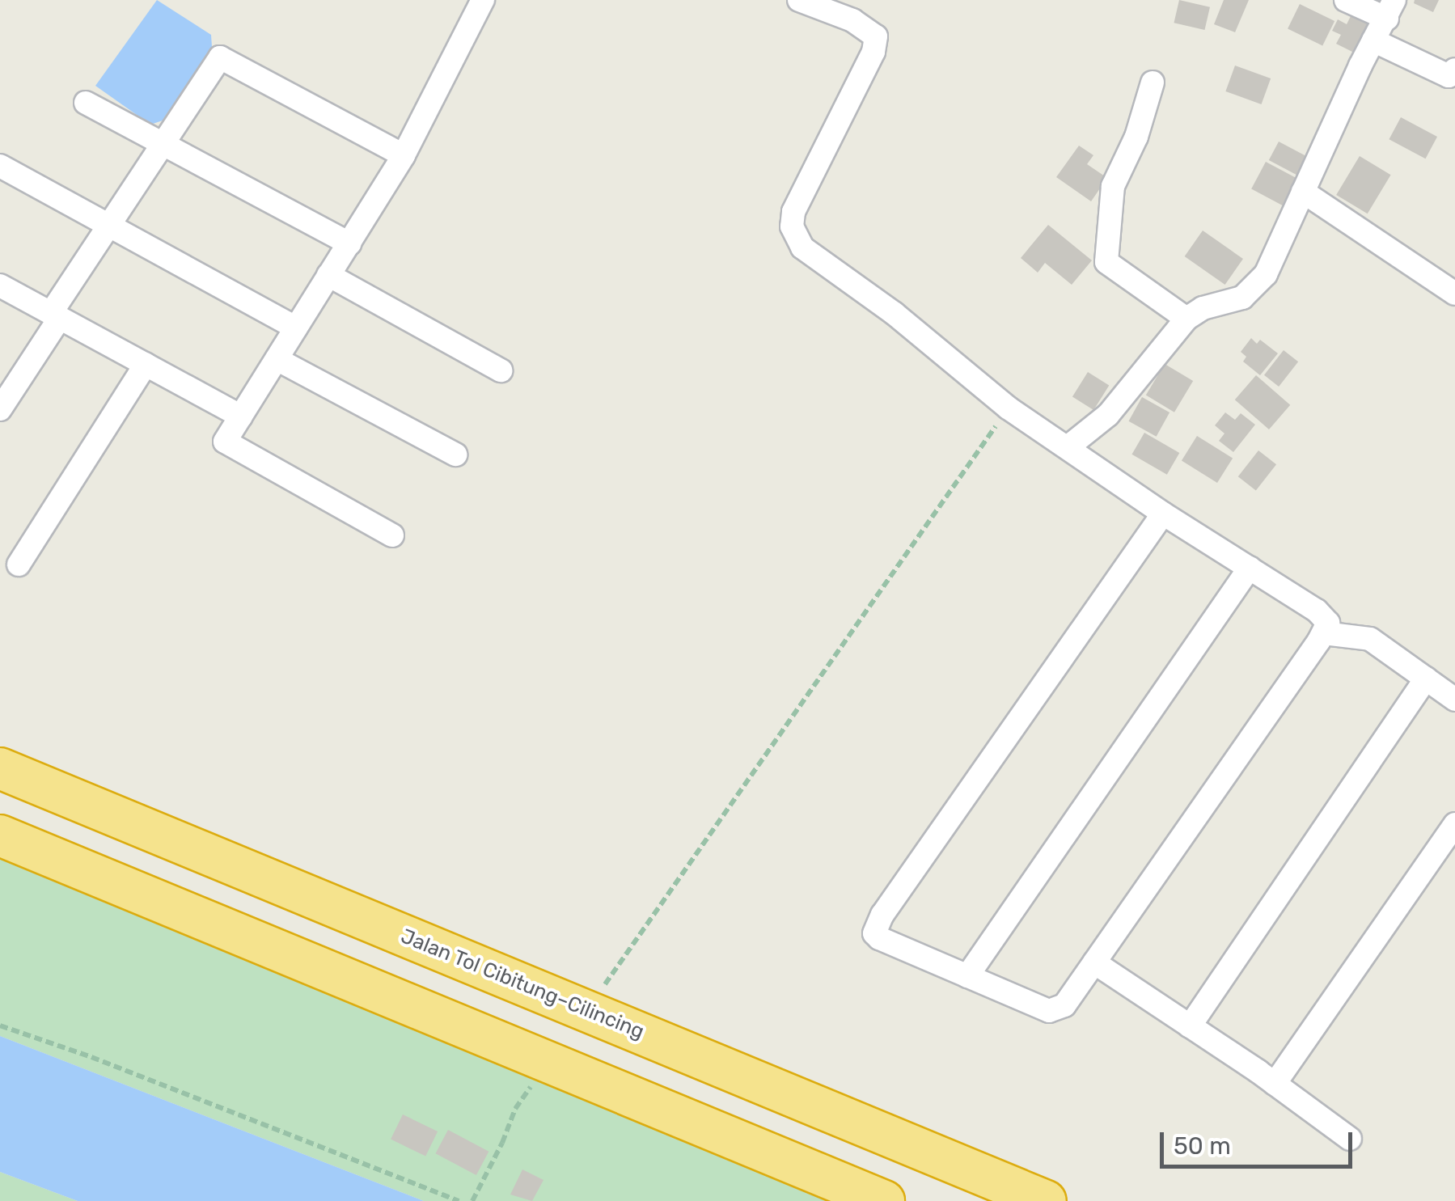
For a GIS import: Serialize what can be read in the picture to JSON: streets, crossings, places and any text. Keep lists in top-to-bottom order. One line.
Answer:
{"streets":{"highway":["Jalan Tol Cibitung–Cilincing"]},"scale_bar":"50 m"}
